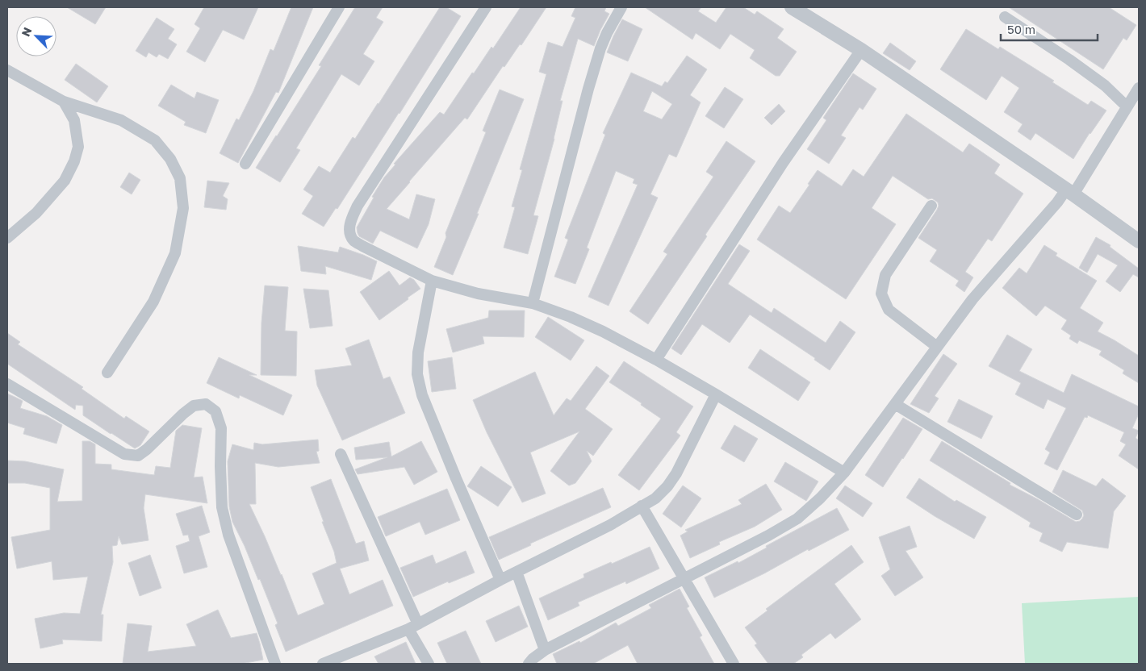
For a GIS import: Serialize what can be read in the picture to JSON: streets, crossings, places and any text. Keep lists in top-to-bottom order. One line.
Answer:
{"scale_bar":"50 m","north":"top left"}
